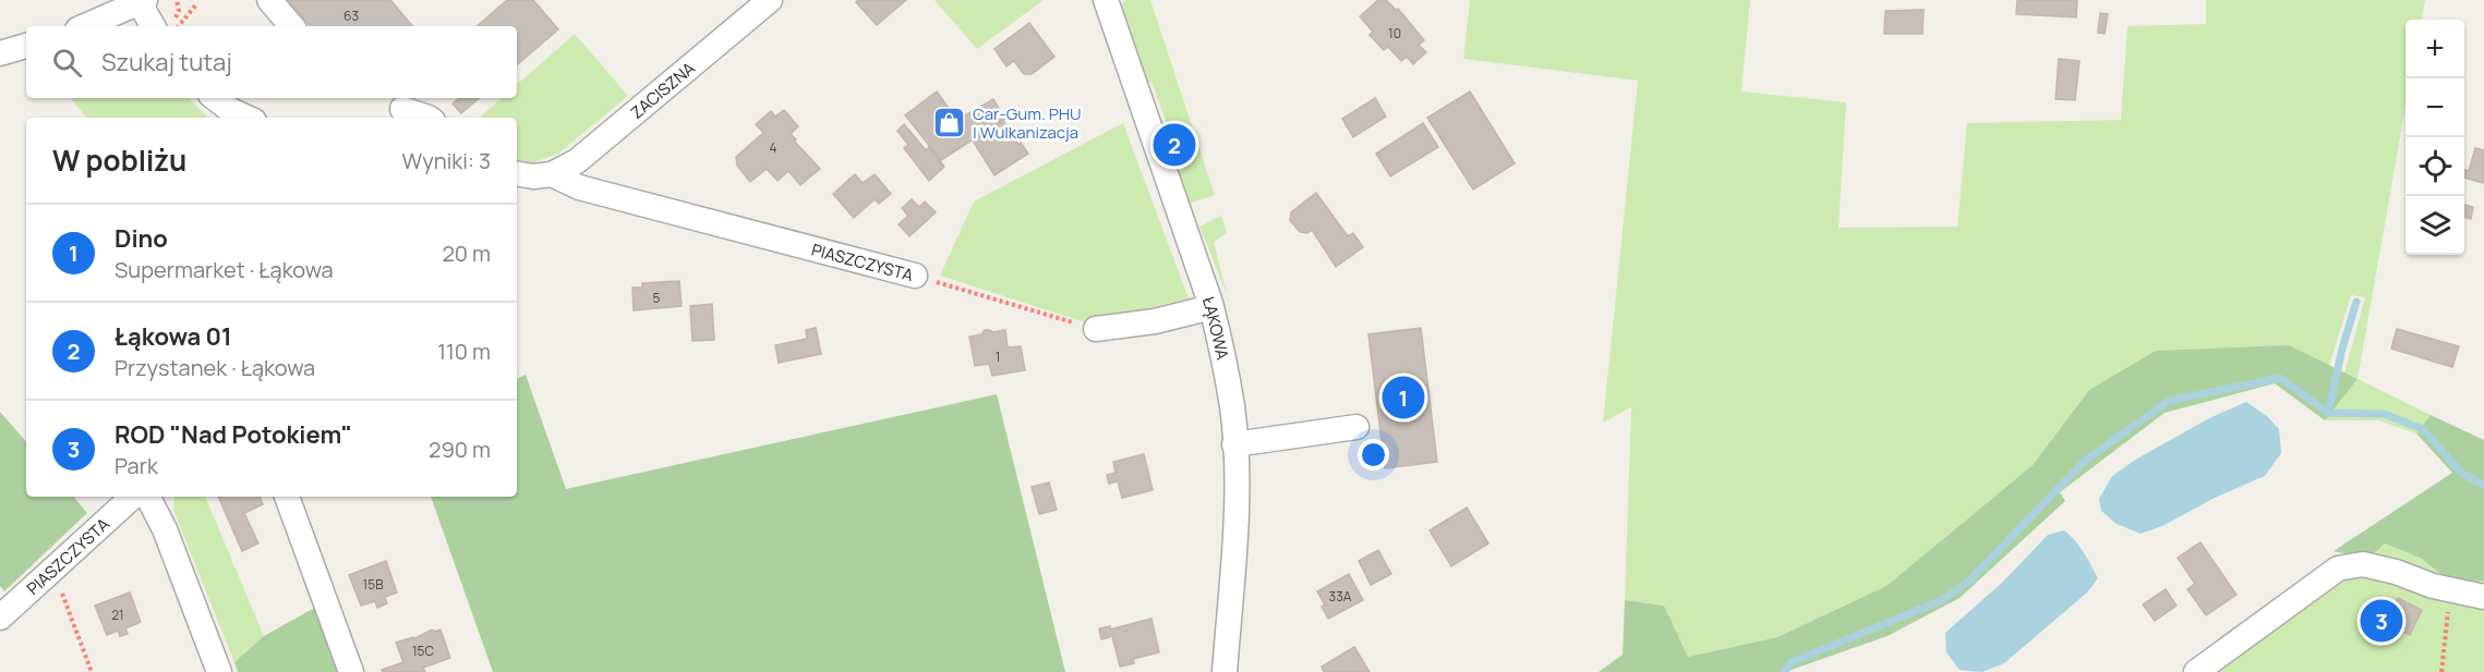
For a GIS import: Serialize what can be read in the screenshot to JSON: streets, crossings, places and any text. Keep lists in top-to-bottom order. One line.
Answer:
{"streets":{"street":["ZACISZNA","PIASZCZYSTA","ŁĄKOWA"]},"crossings":[["ZACISZNA","PIASZCZYSTA"]],"places":{"shop":["Car-Gum. PHU | Wulkanizacja"]},"house_numbers":["63","10","4","5","1","15B","33A","21","15C"],"page":{"map_buttons":["+","−"],"search":"Szukaj tutaj","heading":["W pobliżu","Wyniki: 3"],"pins":["2","1","3"],"list":[{"mark":"1","name":"Dino","note":"Supermarket · Łąkowa","value":"20 m"},{"mark":"2","name":"Łąkowa 01","note":"Przystanek · Łąkowa","value":"110 m"},{"mark":"3","name":"ROD \"Nad Potokiem\"","note":"Park","value":"290 m"}]}}
